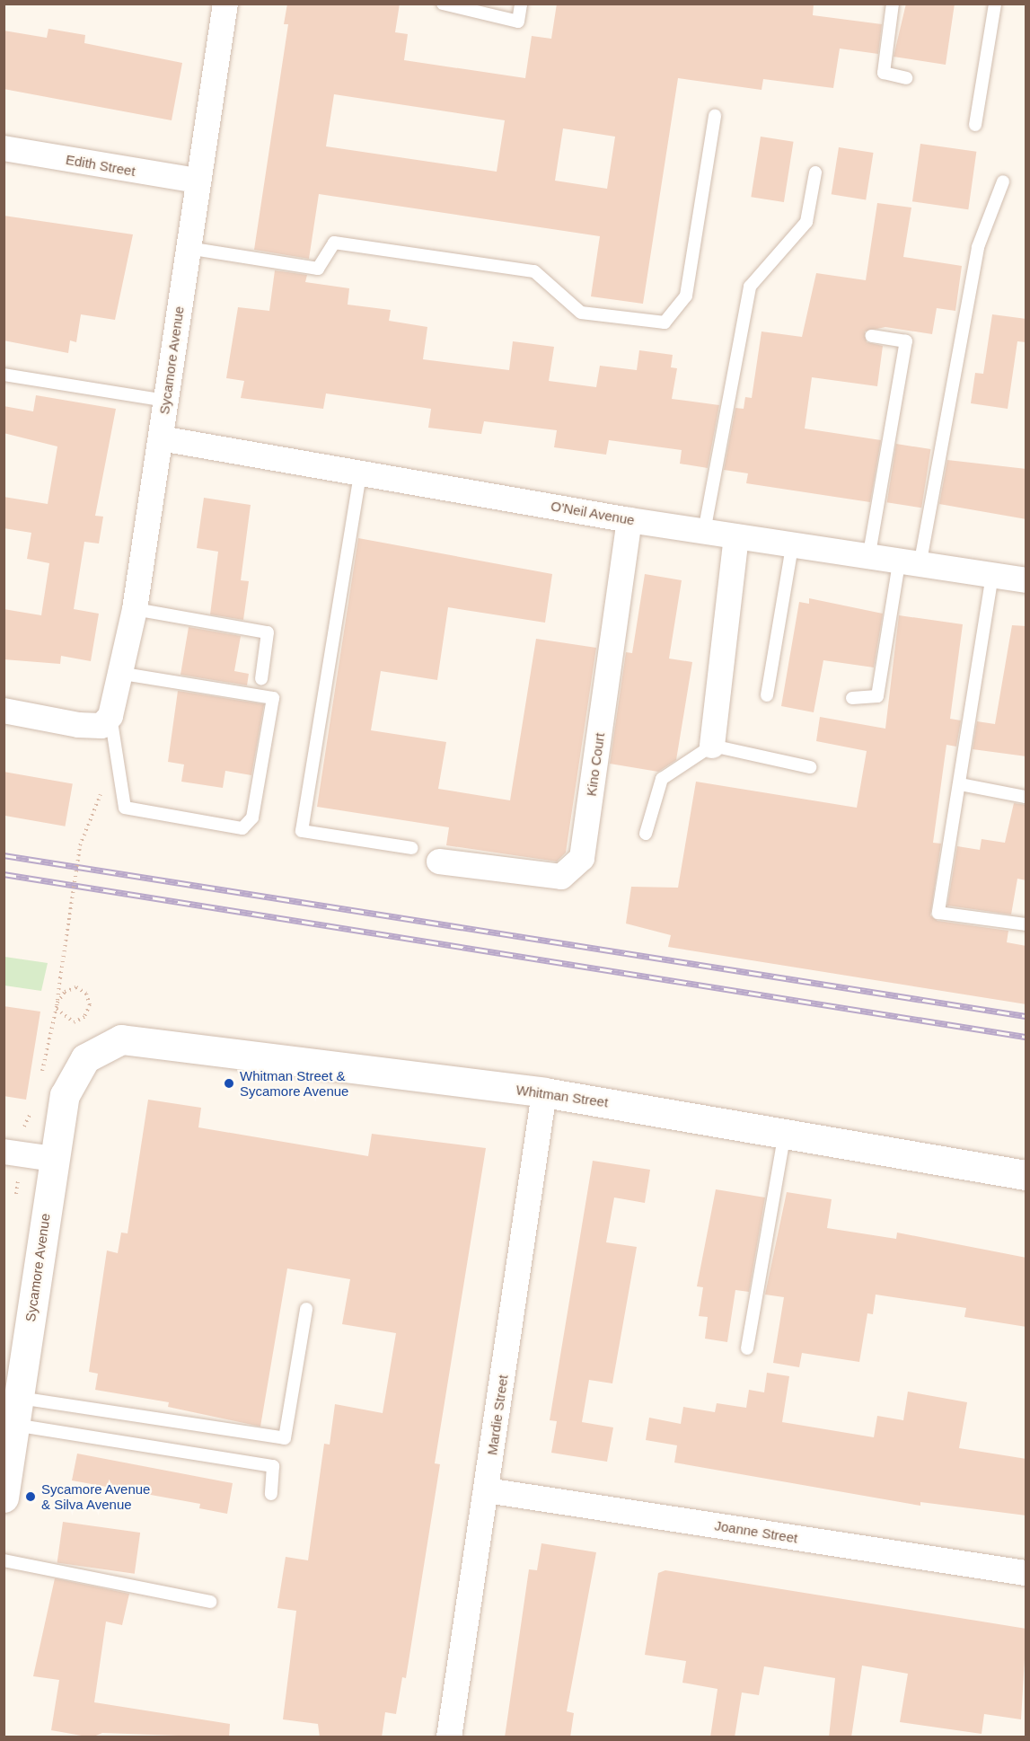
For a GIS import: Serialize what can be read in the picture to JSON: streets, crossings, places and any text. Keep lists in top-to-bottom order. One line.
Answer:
{"streets":{"street":["Edith Street","Sycamore Avenue","O'Neil Avenue","Kino Court","Whitman Street","Mardie Street","Joanne Street"]},"crossings":[["Edith Street","Sycamore Avenue"],["Sycamore Avenue","O'Neil Avenue"],["Sycamore Avenue","Whitman Street"],["O'Neil Avenue","Kino Court"],["Whitman Street","Mardie Street"],["Mardie Street","Joanne Street"]],"places":["Whitman Street & Sycamore Avenue","Sycamore Avenue & Silva Avenue"]}
